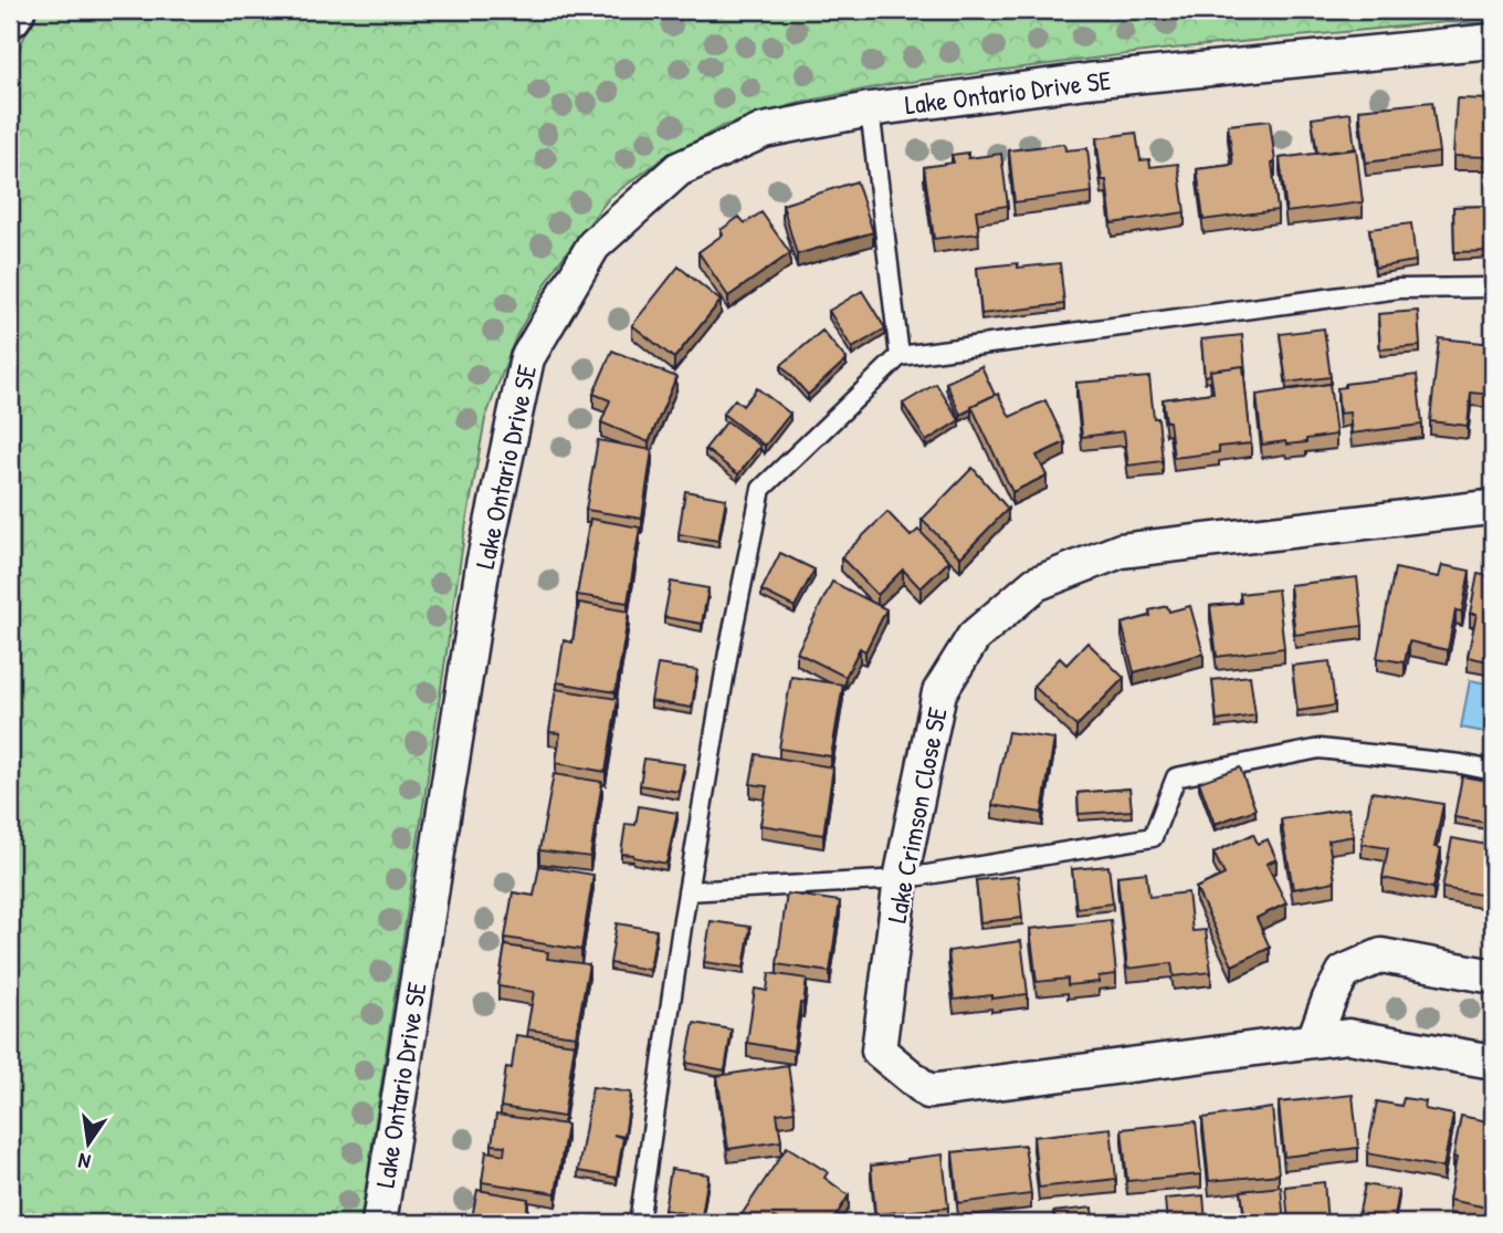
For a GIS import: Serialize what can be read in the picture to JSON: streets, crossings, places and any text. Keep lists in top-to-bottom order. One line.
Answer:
{"streets":{"street":["Lake Ontario Drive SE","Lake Crimson Close SE"]},"north":"bottom"}
